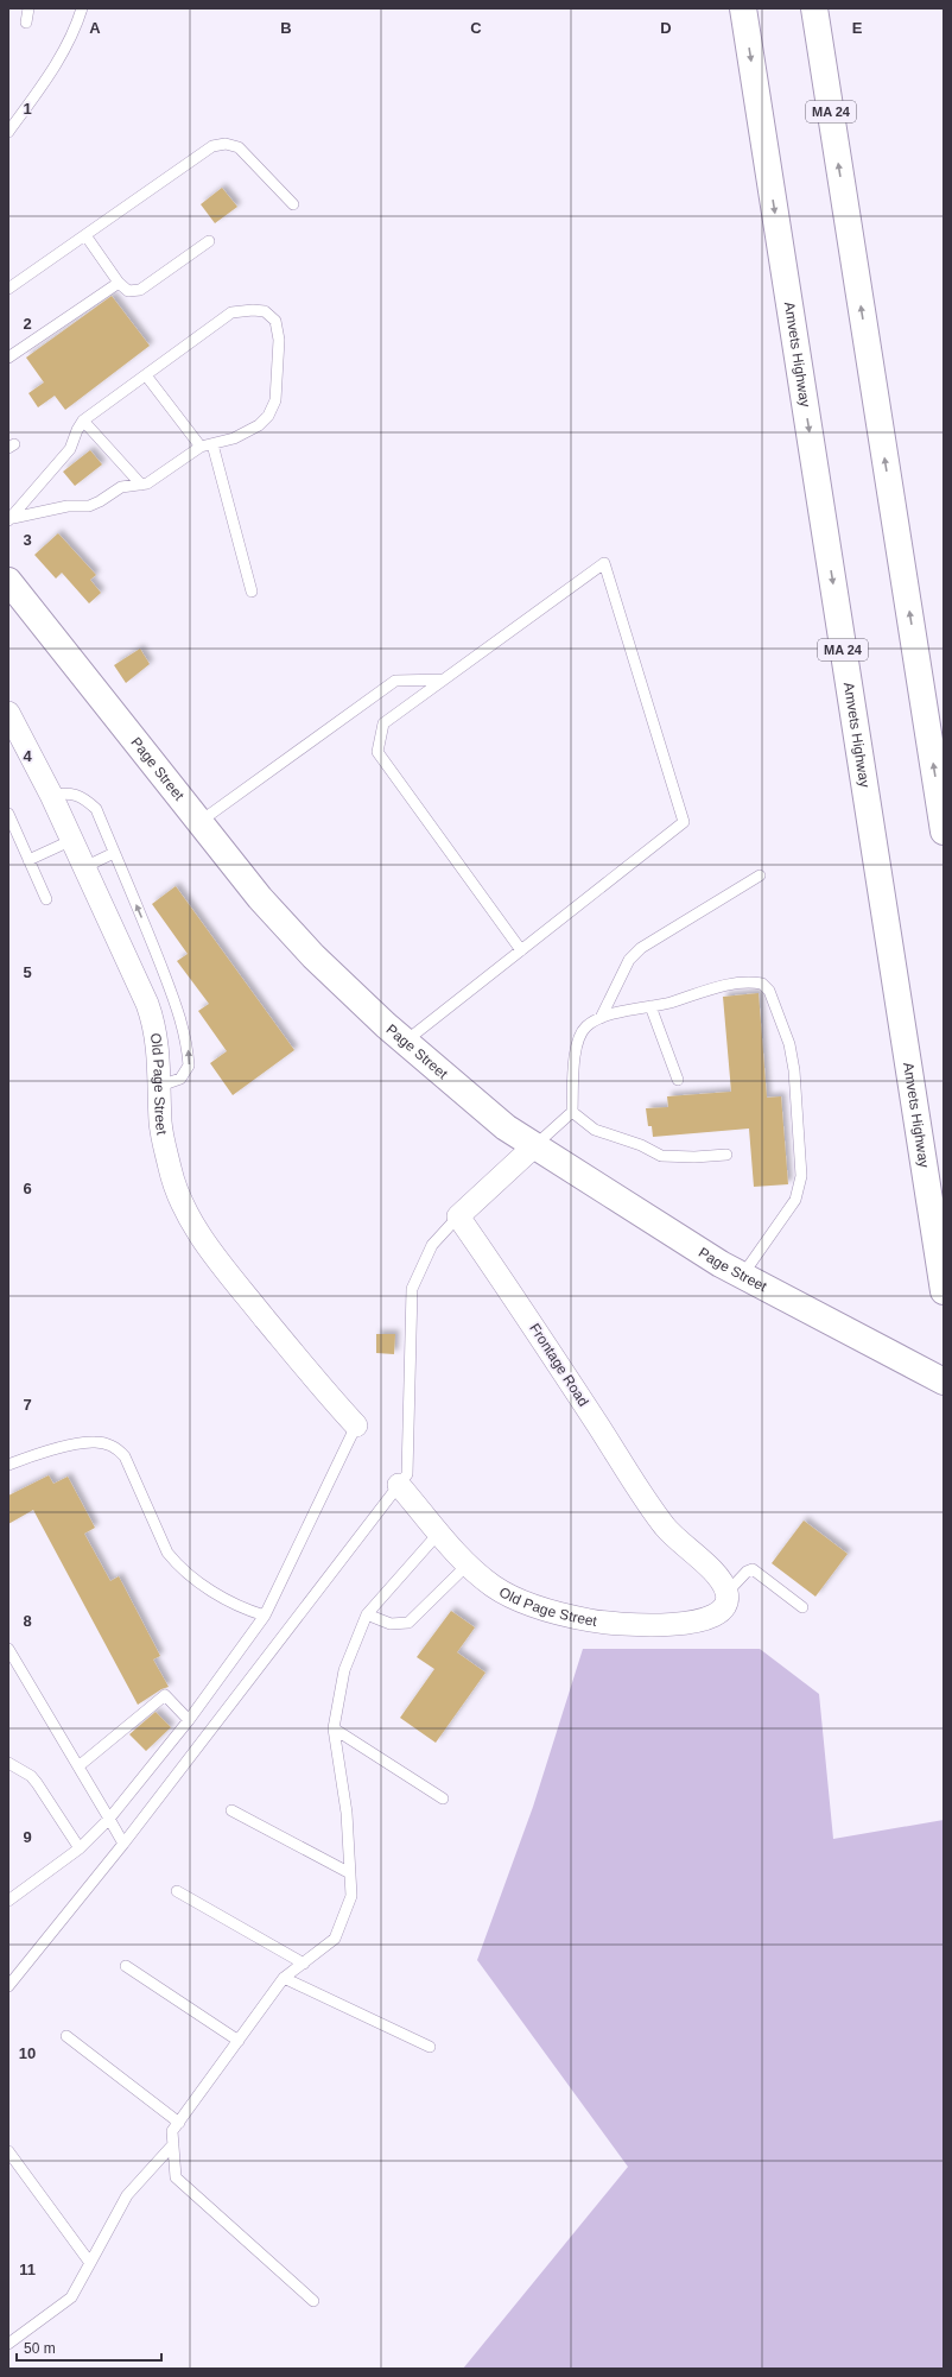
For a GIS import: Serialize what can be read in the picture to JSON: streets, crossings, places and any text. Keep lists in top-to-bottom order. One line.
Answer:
{"streets":{"main road":["MA 24","Amvets Highway","Page Street"],"street":["Old Page Street","Frontage Road"]},"crossings":[["Old Page Street","Frontage Road"]],"scale_bar":"50 m","grid":{"columns":["A","B","C","D","E"],"rows":["1","2","3","4","5","6","7","8","9","10","11"]}}
